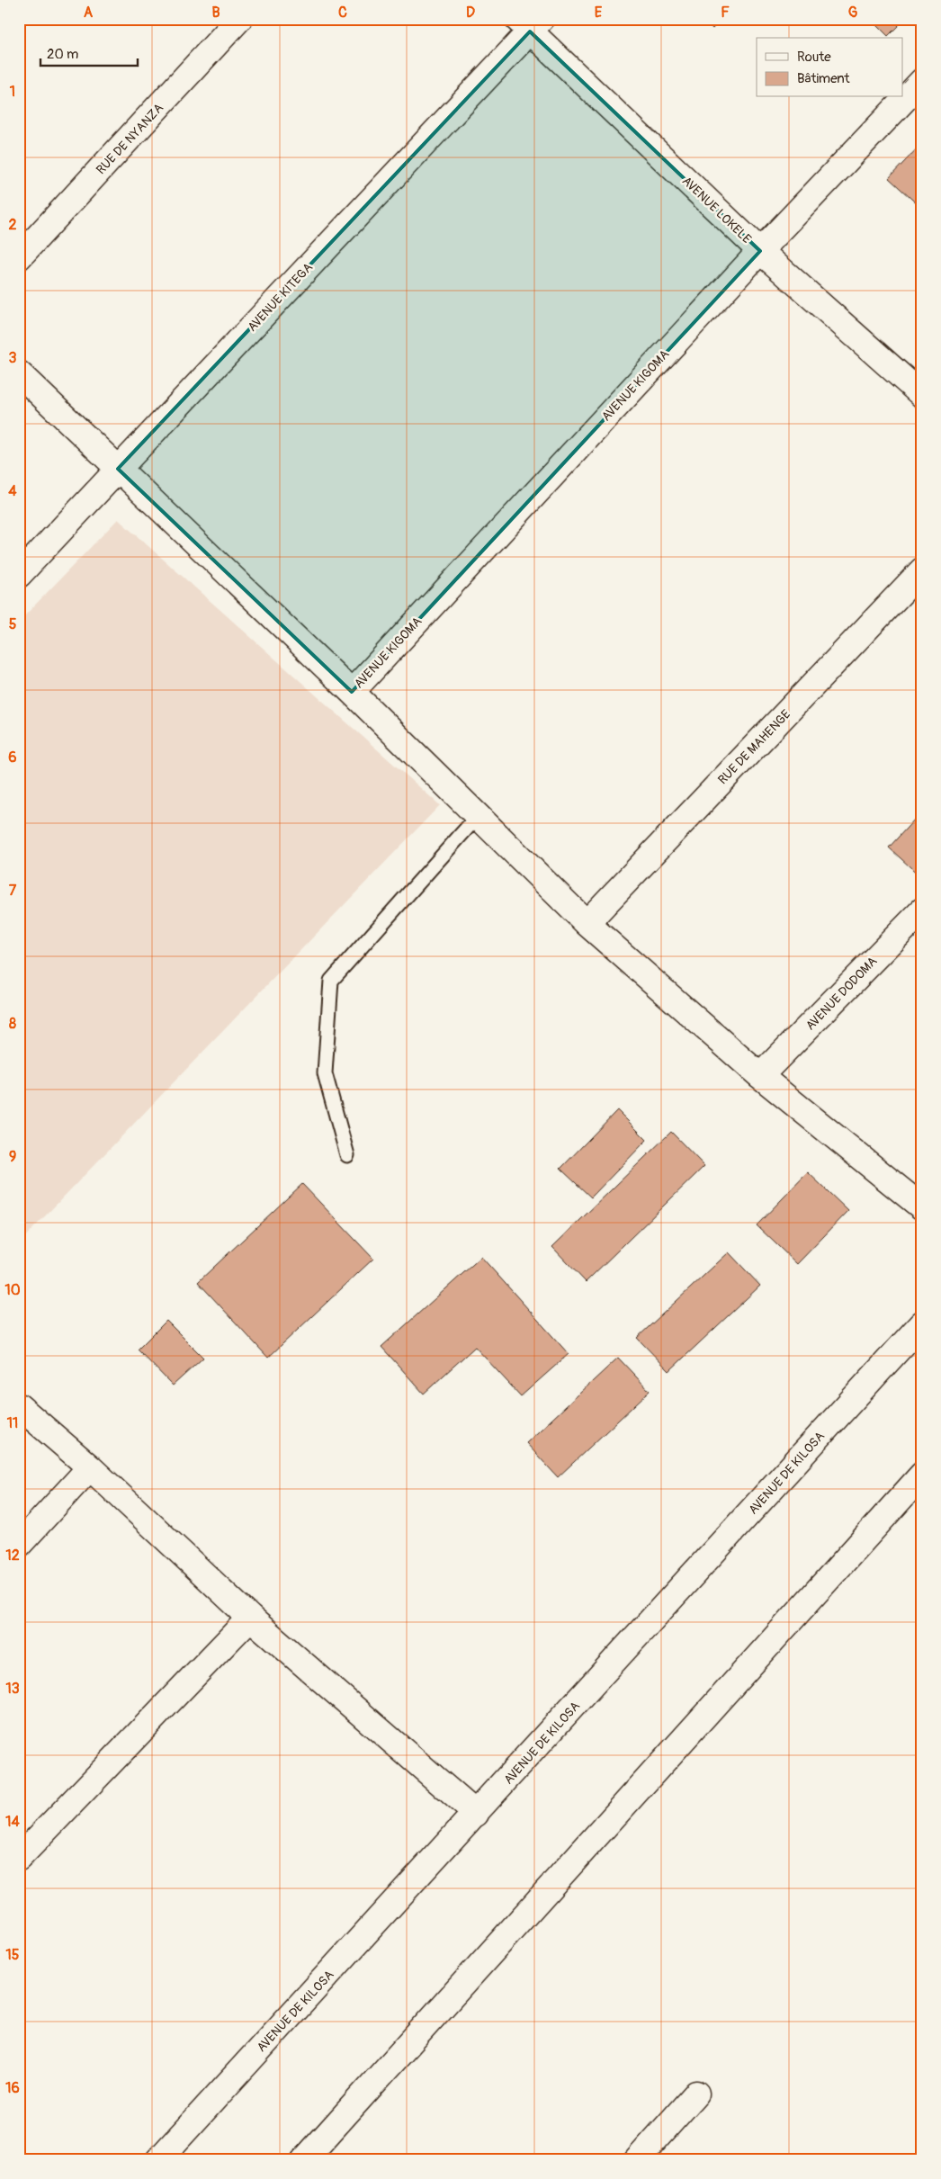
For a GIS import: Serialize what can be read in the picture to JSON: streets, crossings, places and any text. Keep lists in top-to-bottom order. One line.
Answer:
{"streets":{"street":["RUE DE NYANZA","AVENUE LOKELE","AVENUE KITEGA","AVENUE KIGOMA","RUE DE MAHENGE","AVENUE DODOMA","AVENUE DE KILOSA"]},"crossings":[["AVENUE LOKELE","AVENUE KITEGA"],["AVENUE LOKELE","AVENUE KIGOMA"]],"legend":["Route","Bâtiment"],"scale_bar":"20 m","grid":{"columns":["A","B","C","D","E","F","G"],"rows":["1","2","3","4","5","6","7","8","9","10","11","12","13","14","15","16"]}}
